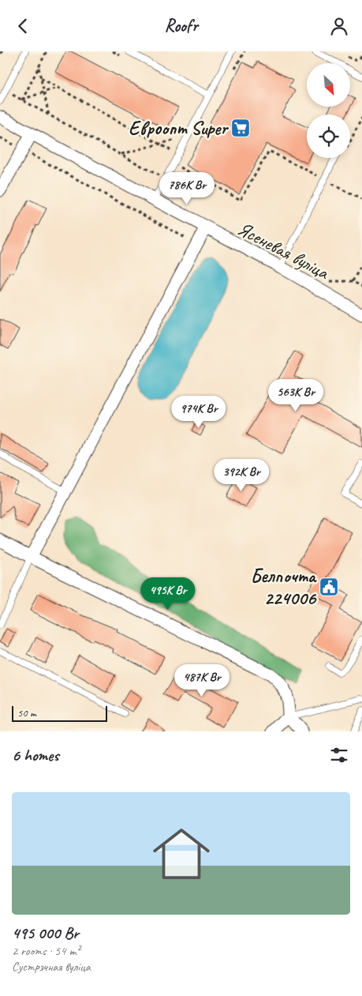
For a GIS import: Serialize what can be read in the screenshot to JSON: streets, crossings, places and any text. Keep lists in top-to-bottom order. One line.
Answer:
{"streets":{"street":["Ясеневая вуліца"]},"places":{"supermarket":["Евроопт Super"],"public building":["Белпочта 224006"]},"scale_bar":"50 m","north":"bottom right","page":{"header":"Roofr","price":["786K Br","563K Br","974K Br","392K Br","495K Br","487K Br"],"scale":"50 m","heading":"6 homes","list":[{"name":"495 000 Br","note":"2 rooms · 54 m² · Сустрэчная вуліца"}]}}
